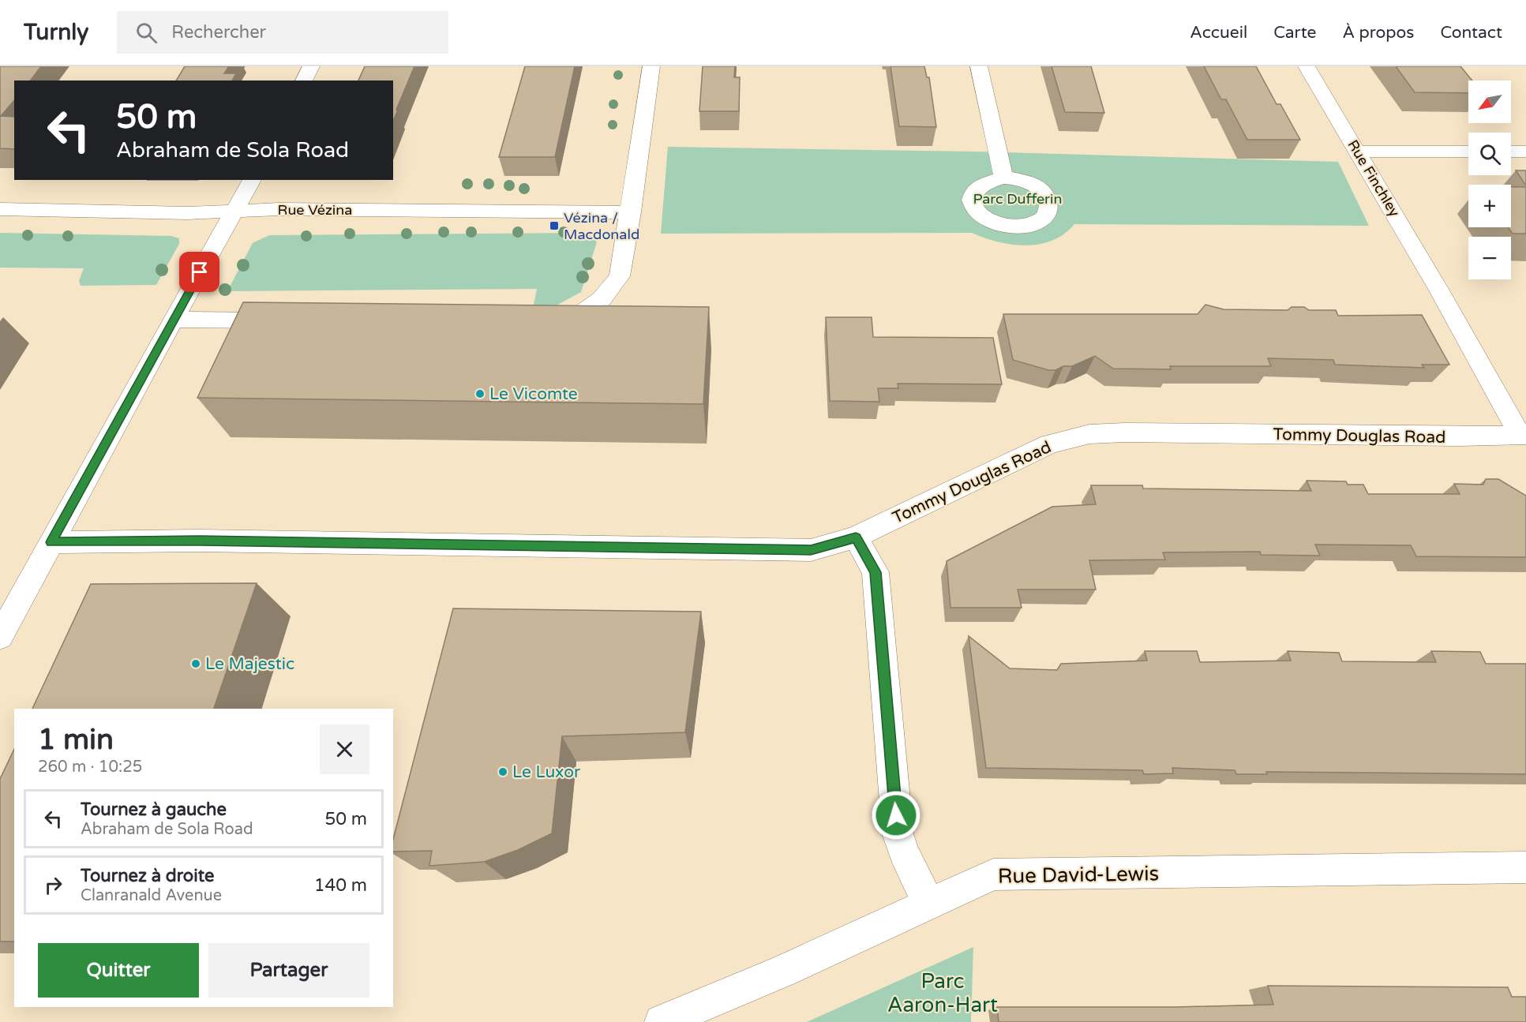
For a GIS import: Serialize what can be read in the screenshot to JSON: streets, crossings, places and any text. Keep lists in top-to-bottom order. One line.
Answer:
{"streets":{"street":["Rue Finchley","Rue Vézina","Tommy Douglas Road","Rue David-Lewis"]},"crossings":[["Rue Finchley","Tommy Douglas Road"]],"parks":["Parc Dufferin","Parc Aaron-Hart"],"places":{"transit":["Vézina / Macdonald"],"other":["Le Vicomte","Le Majestic","Le Luxor"]},"north":"bottom left","page":{"header":"Turnly","search":"Rechercher","nav":["Accueil","Carte","À propos","Contact"],"map_buttons":["+","−"],"turn":["50 m","Abraham de Sola Road"],"heading":["1 min","260 m · 10:25"],"list":[{"name":"Tournez à gauche","note":"Abraham de Sola Road","value":"50 m"},{"name":"Tournez à droite","note":"Clanranald Avenue","value":"140 m"}],"buttons":["Quitter","Partager"]}}
